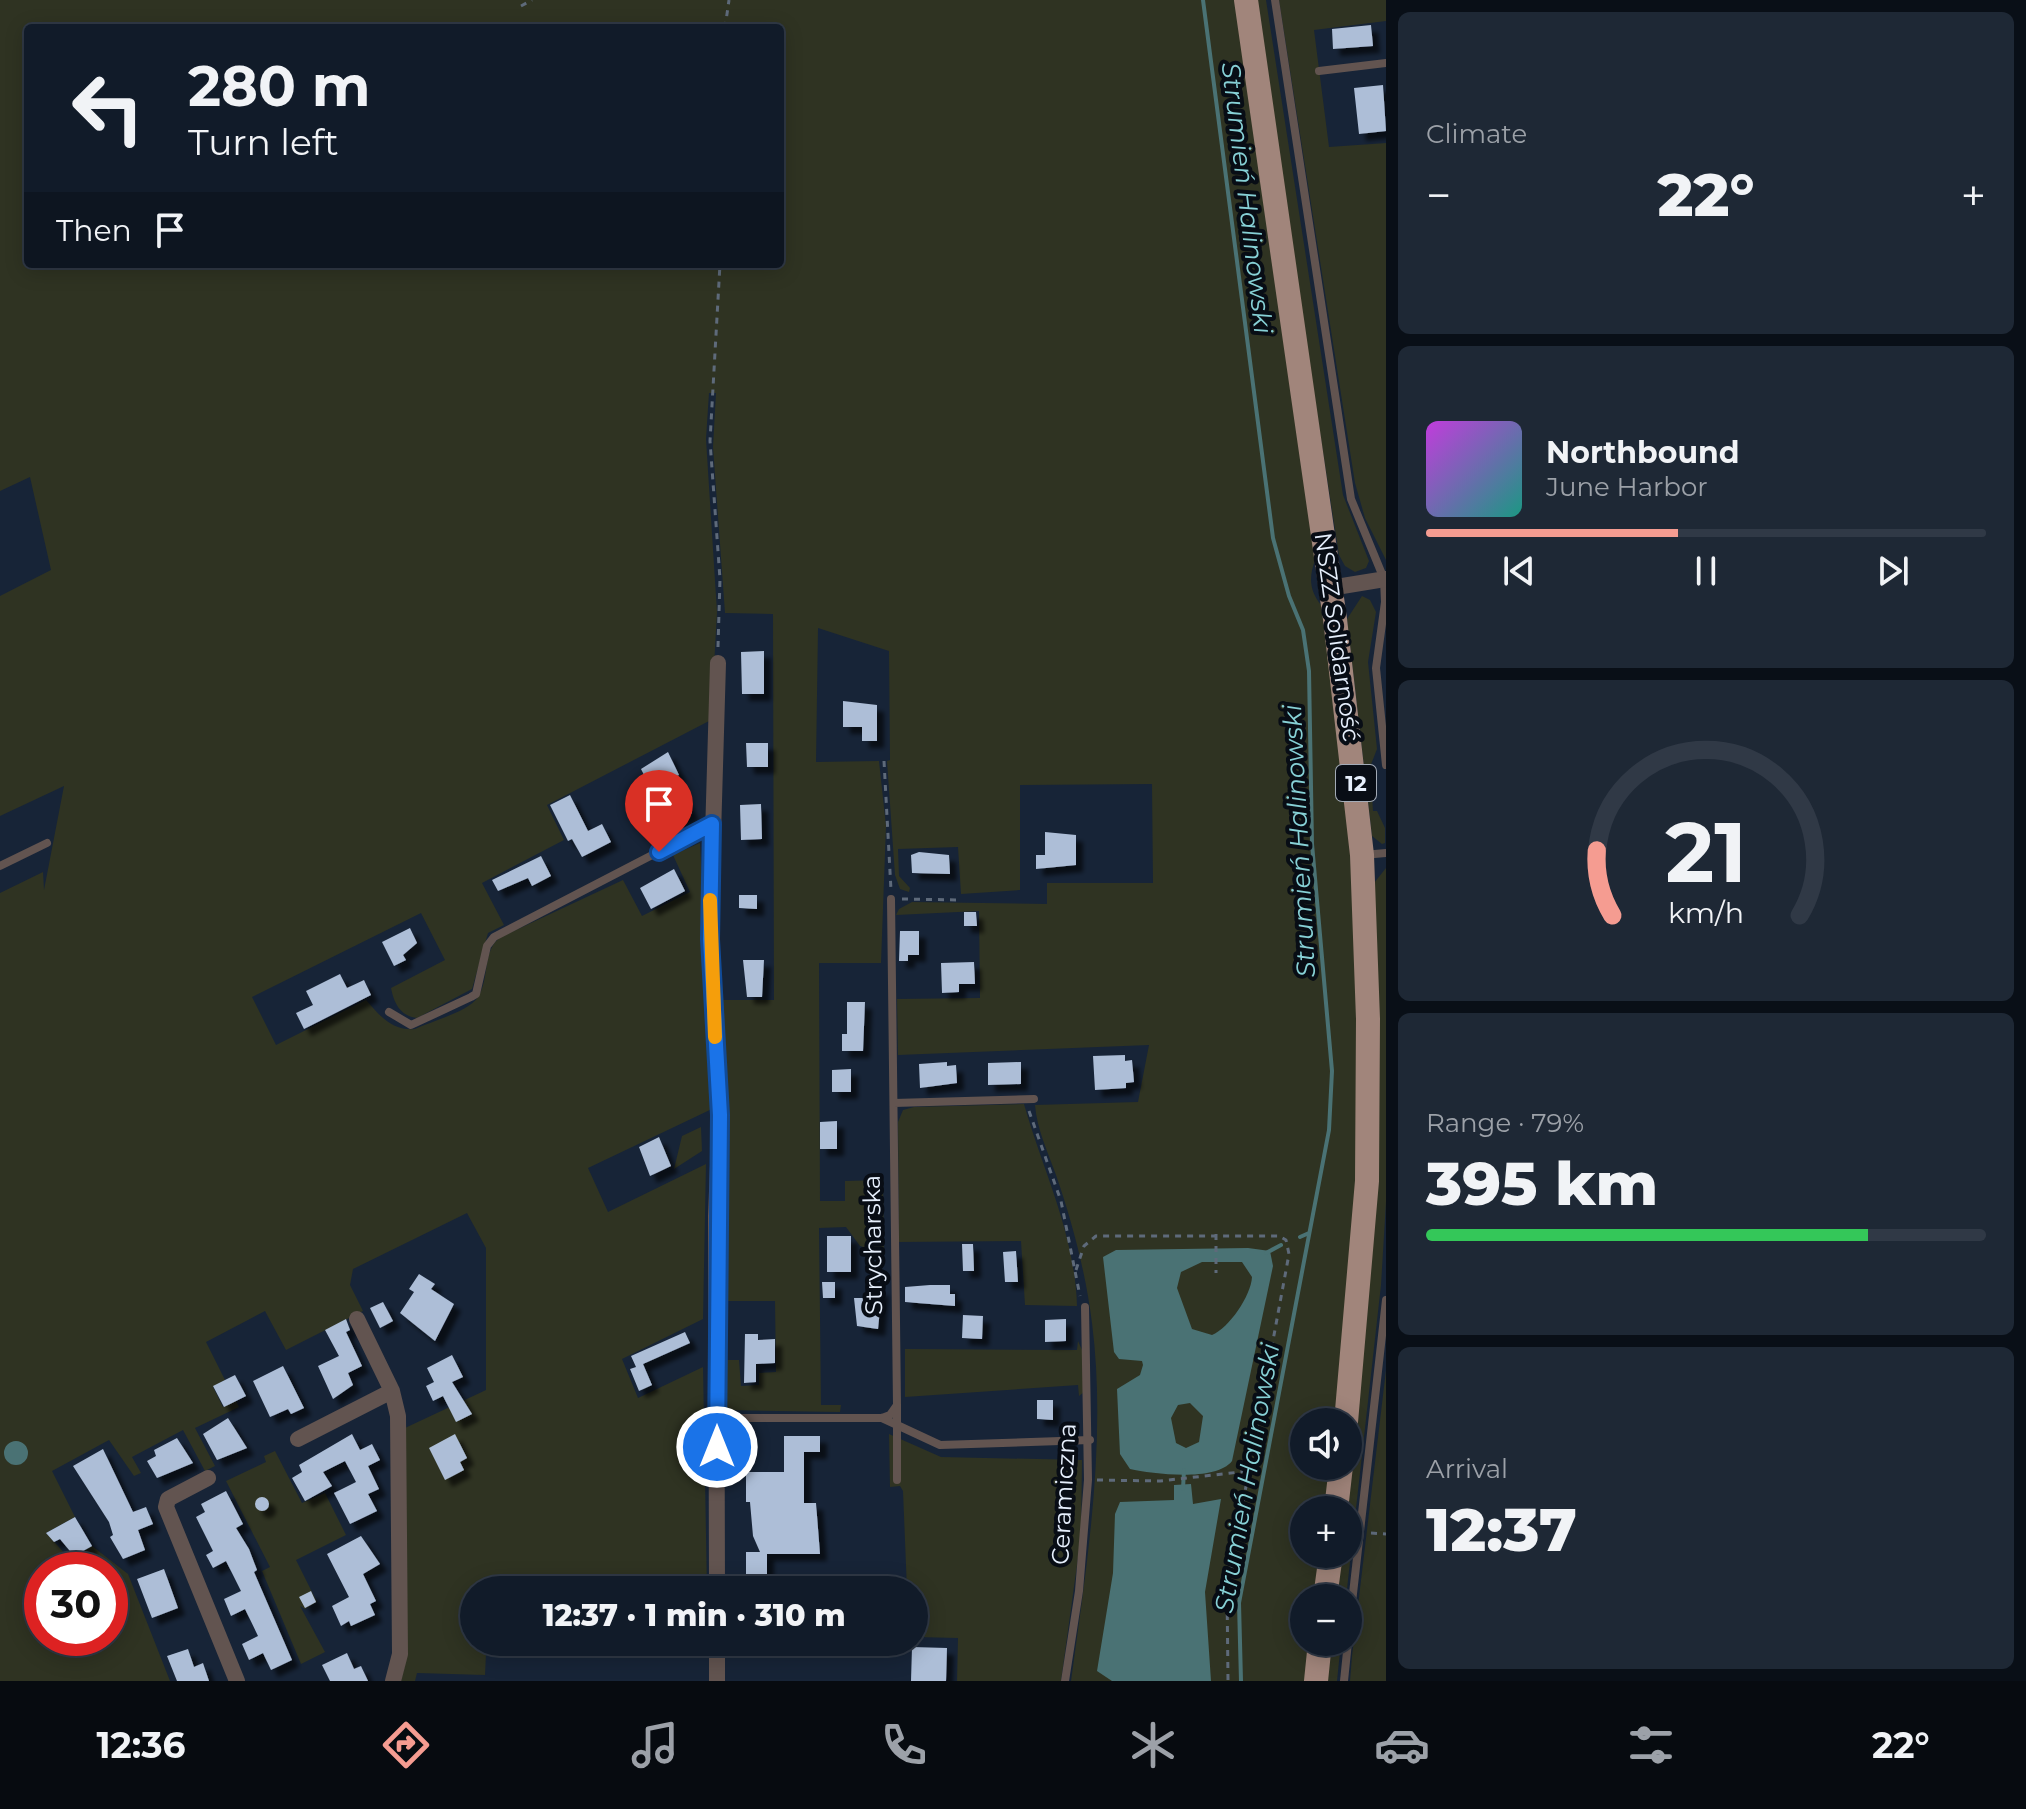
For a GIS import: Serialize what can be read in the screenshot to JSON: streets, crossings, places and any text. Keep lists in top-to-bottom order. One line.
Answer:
{"streets":{"main road":["NSZZ Solidarność","12"],"lane":["Strycharska","Ceramiczna"]},"water":["Strumień Halinowski"],"page":{"tile":["Climate",["Range · 79%","395 km"],["Arrival","12:37"]],"turn":["280 m","Turn left"],"heat":["−","22°","+"],"then":"Then","song":["Northbound","June Harbor"],"map_buttons":["+","−"],"limit":"30","trip":"12:37 · 1 min · 310 m","tabs":["12:36","22°"],"gauge":["21","km/h"]}}
